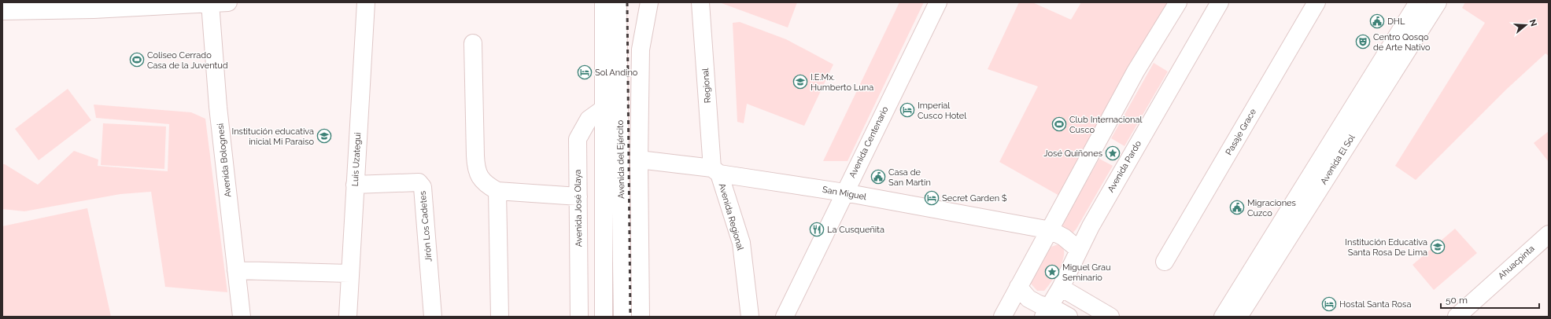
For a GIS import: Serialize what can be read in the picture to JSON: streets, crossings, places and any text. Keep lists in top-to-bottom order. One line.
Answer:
{"streets":{"street":["Regional","Pasaje Grace","Avenida Centenario","Luis Uzategui","Avenida del Ejército","Avenida El Sol","Avenida Bolognesi","Avenida Pardo","San Miguel","Avenida José Olaya","Avenida Regional","Jirón Los Cadetes","Ahuacpinta"]},"crossings":[["Regional","San Miguel"],["Regional","Avenida Regional"],["Avenida Centenario","San Miguel"],["Luis Uzategui","Jirón Los Cadetes"],["Avenida del Ejército","San Miguel"],["Avenida del Ejército","Avenida José Olaya"],["Avenida Pardo","San Miguel"],["San Miguel","Avenida Regional"]],"places":{"public building":["DHL","Casa de San Martin","Migraciones Cuzco"],"theatre":["Centro Qosqo de Arte Nativo"],"sports":["Coliseo Cerrado Casa de la Juventud","Club Internacional Cusco"],"hotel":["Sol Andino","Imperial Cusco Hotel","Secret Garden $","Hostal Santa Rosa"],"school or university":["I.E.Mx. Humberto Luna","Institución educativa inicial Mi Paraiso","Institución Educativa Santa Rosa De Lima"],"place":["José Quiñones","Miguel Grau Seminario"],"restaurant":["La Cusqueñita"]},"scale_bar":"50 m","north":"right"}
